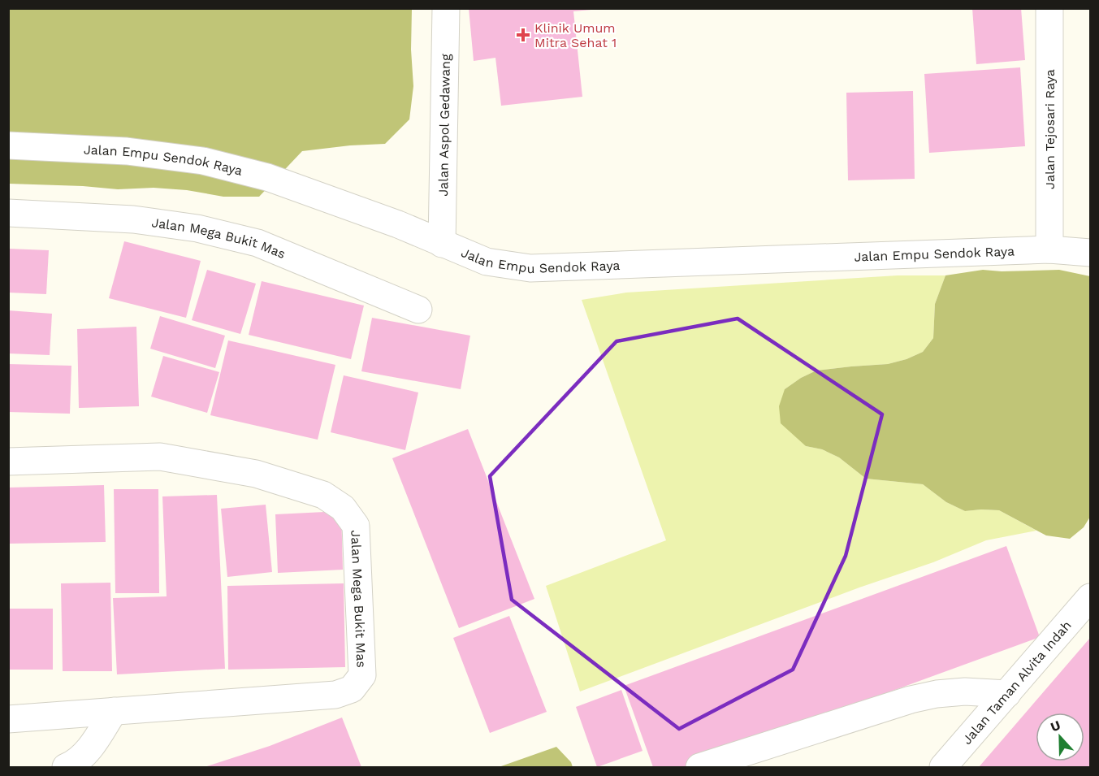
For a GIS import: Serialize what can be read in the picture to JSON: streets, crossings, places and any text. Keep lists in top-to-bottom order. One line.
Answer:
{"streets":{"street":["Jalan Aspol Gedawang","Jalan Tejosari Raya","Jalan Empu Sendok Raya","Jalan Mega Bukit Mas","Jalan Taman Alvita Indah"]},"crossings":[["Jalan Aspol Gedawang","Jalan Empu Sendok Raya"],["Jalan Tejosari Raya","Jalan Empu Sendok Raya"]],"places":{"health":["Klinik Umum Mitra Sehat 1"]},"north":"top"}
